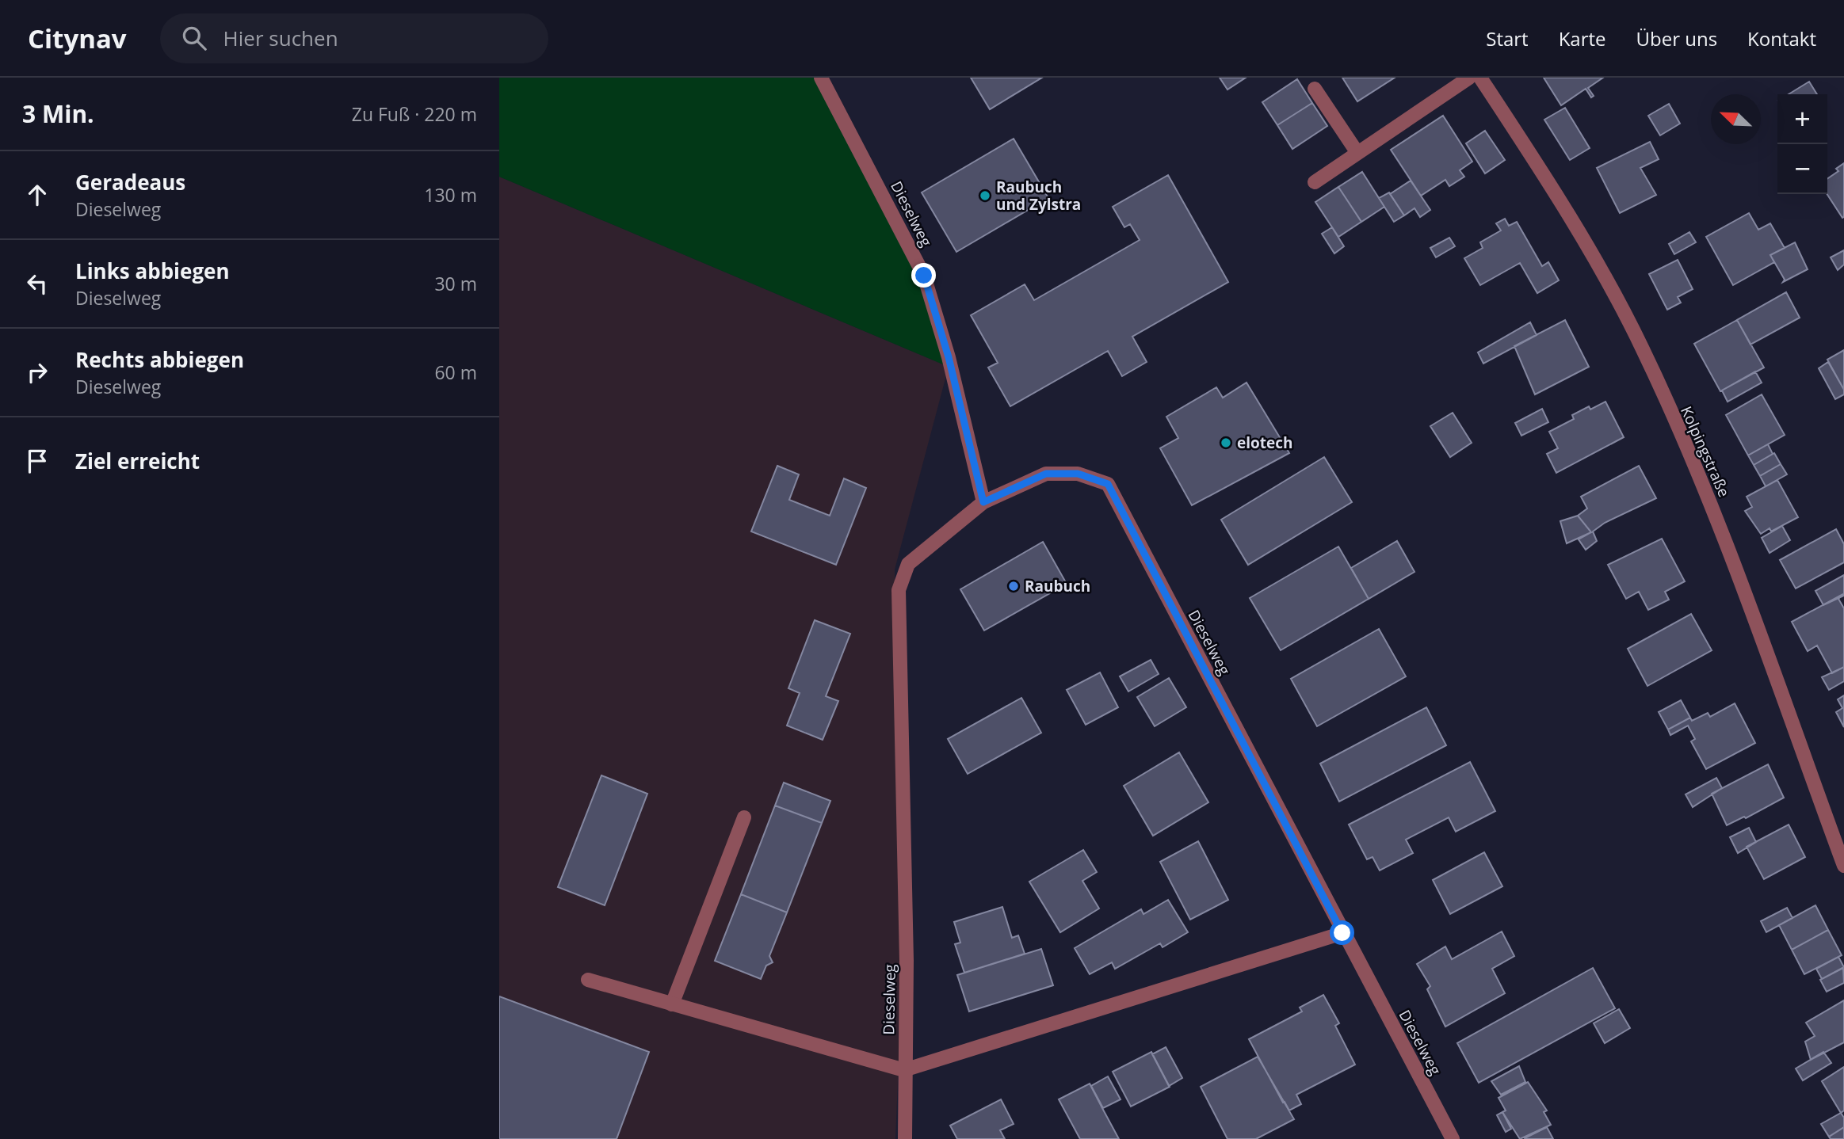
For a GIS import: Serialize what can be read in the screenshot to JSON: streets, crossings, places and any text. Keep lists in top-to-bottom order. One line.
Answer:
{"streets":{"street":["Dieselweg","Kolpingstraße"]},"places":["Raubuch und Zylstra","elotech","Raubuch"],"north":"top left","page":{"header":"Citynav","search":"Hier suchen","nav":["Start","Karte","Über uns","Kontakt"],"heading":["3 Min.","Zu Fuß · 220 m"],"map_buttons":["+","−"],"list":[["Geradeaus","Dieselweg","130 m"],["Links abbiegen","Dieselweg","30 m"],["Rechts abbiegen","Dieselweg","60 m"],"Ziel erreicht"]}}
